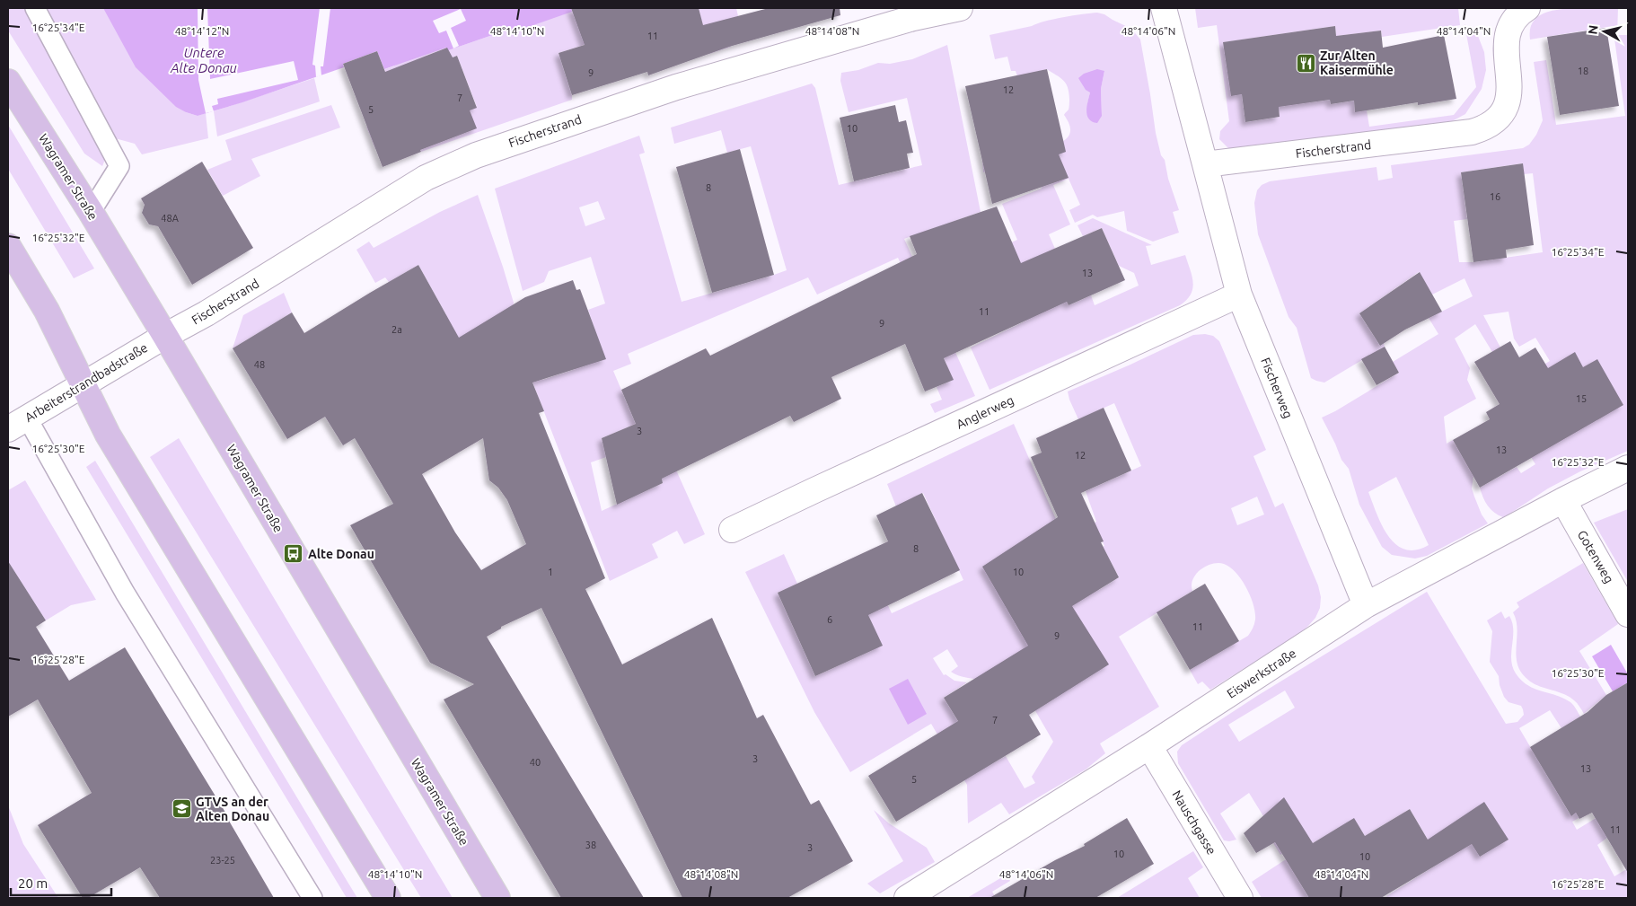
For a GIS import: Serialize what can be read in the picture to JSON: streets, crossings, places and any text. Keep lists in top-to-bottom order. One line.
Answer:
{"streets":{"main road":["Wagramer Straße"],"street":["Fischerstrand","Arbeiterstrandbadstraße","Fischerweg","Anglerweg","Gotenweg","Eiswerkstraße","Nauschgasse"]},"crossings":[["Fischerstrand","Wagramer Straße"],["Fischerstrand","Arbeiterstrandbadstraße"],["Fischerstrand","Fischerweg"],["Wagramer Straße","Arbeiterstrandbadstraße"],["Fischerweg","Anglerweg"],["Fischerweg","Eiswerkstraße"],["Gotenweg","Eiswerkstraße"],["Eiswerkstraße","Nauschgasse"]],"water":["Untere Alte Donau"],"places":{"restaurant":["Zur Alten Kaisermühle"],"bus stop":["Alte Donau"],"school or university":["GTVS an der Alten Donau"]},"house_numbers":["11","18","9","12","7","5","10","8","16","48A","13","11","9","2a","48","15","3","13","12","8","1","10","6","11","9","7","3","40","13","5","11","38","3","10","10","23-25"],"scale_bar":"20 m","north":"left","coordinates":["16°25'34\"E","48°14'12\"N","48°14'10\"N","48°14'08\"N","48°14'06\"N","48°14'04\"N","16°25'32\"E","16°25'30\"E","16°25'28\"E"]}
